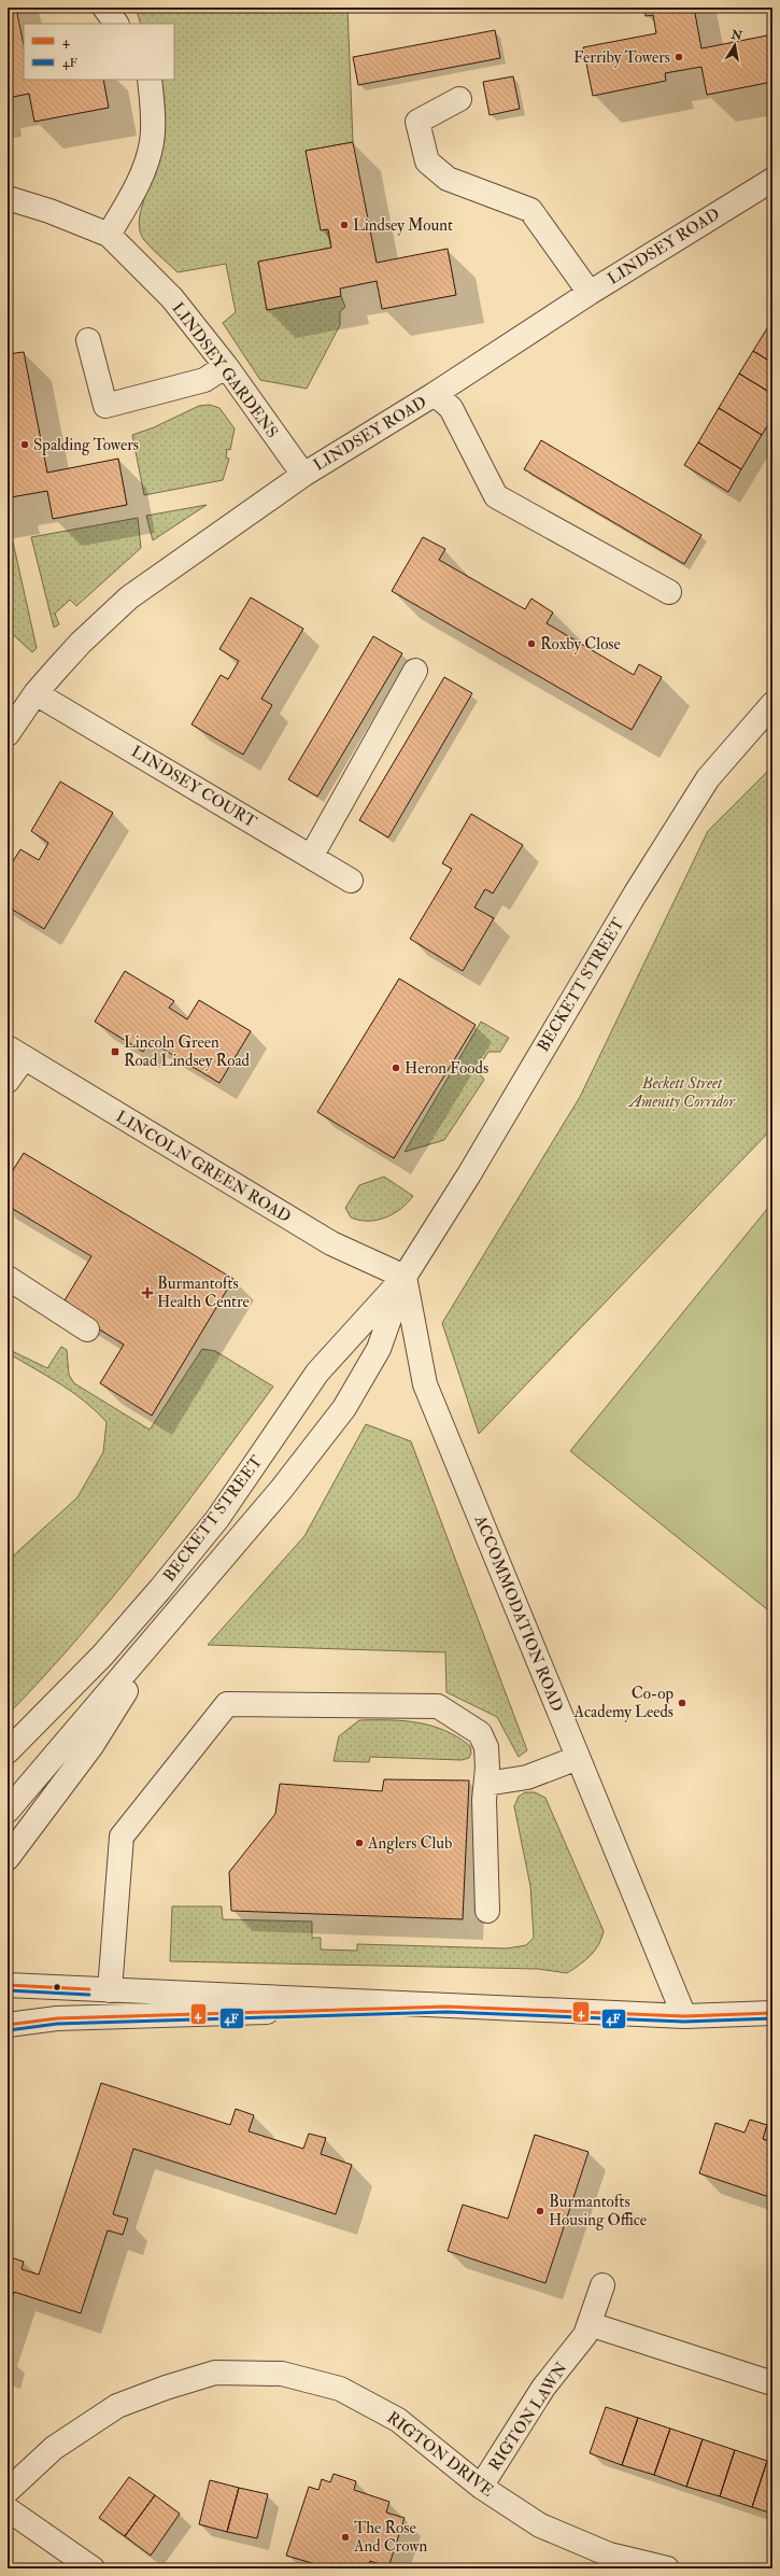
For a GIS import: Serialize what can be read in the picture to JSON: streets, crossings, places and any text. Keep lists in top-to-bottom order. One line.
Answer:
{"streets":{"street":["LINDSEY ROAD","LINDSEY GARDENS","LINDSEY COURT","BECKETT STREET","LINCOLN GREEN ROAD","ACCOMMODATION ROAD","RIGTON LAWN","RIGTON DRIVE"]},"crossings":[["LINDSEY ROAD","LINDSEY GARDENS"],["LINDSEY ROAD","LINDSEY COURT"],["BECKETT STREET","LINCOLN GREEN ROAD"],["BECKETT STREET","ACCOMMODATION ROAD"],["LINCOLN GREEN ROAD","ACCOMMODATION ROAD"],["RIGTON LAWN","RIGTON DRIVE"]],"parks":["Beckett Street Amenity Corridor"],"places":{"other":["Ferriby Towers","Lindsey Mount","Spalding Towers","Roxby Close","Heron Foods","Co-op Academy Leeds","Anglers Club","Burmantofts Housing Office","The Rose And Crown"],"transit":["Lincoln Green Road Lindsey Road"],"health":["Burmantofts Health Centre"]},"lines":["transit line 4","transit line 4F"],"legend":["4","4F"],"north":"top"}
